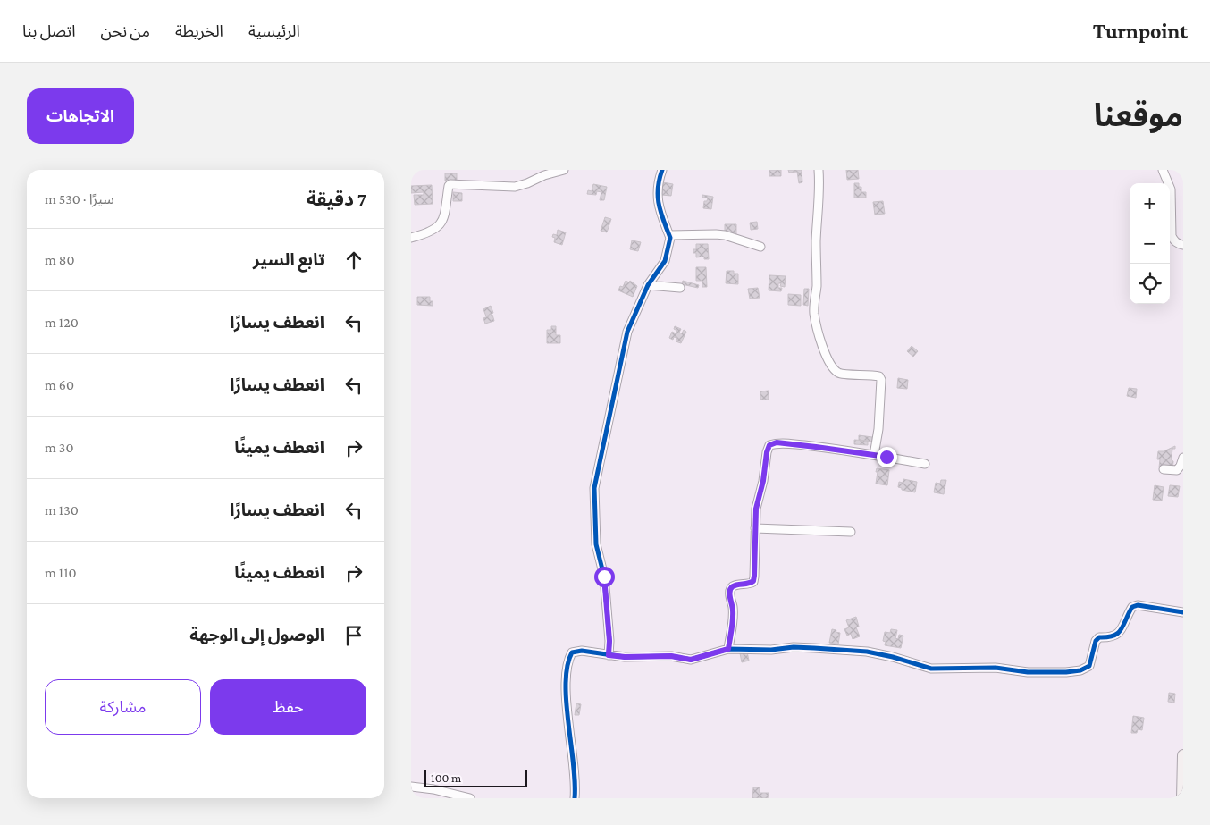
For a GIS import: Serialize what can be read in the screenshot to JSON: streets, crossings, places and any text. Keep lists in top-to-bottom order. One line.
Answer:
{"scale_bar":"100 m","page":{"header":"Turnpoint","nav":["الرئيسية","الخريطة","من نحن","اتصل بنا"],"title":"موقعنا","buttons":["الاتجاهات",["حفظ","مشاركة"]],"heading":["7 دقيقة","سيرًا · 530 m"],"map_buttons":["+","−"],"list":[["تابع السير","80 m"],["انعطف يسارًا","120 m"],["انعطف يسارًا","60 m"],["انعطف يمينًا","30 m"],["انعطف يسارًا","130 m"],["انعطف يمينًا","110 m"],"الوصول إلى الوجهة"],"scale":"100 m"}}
